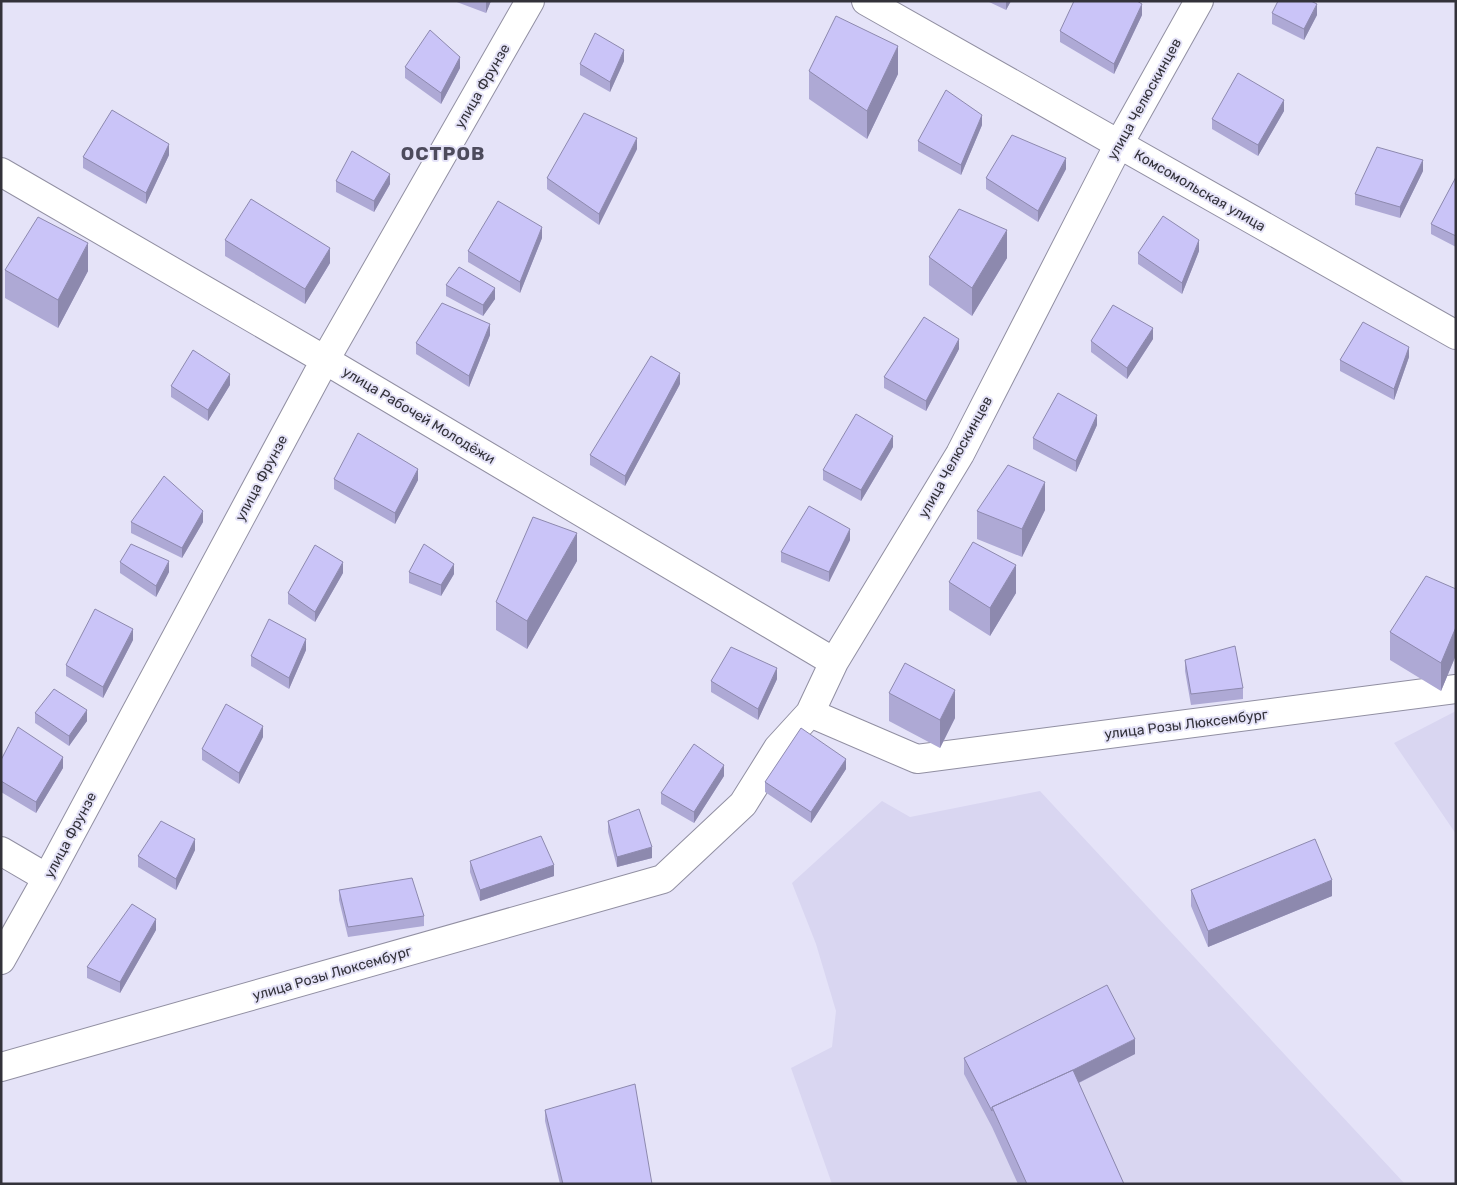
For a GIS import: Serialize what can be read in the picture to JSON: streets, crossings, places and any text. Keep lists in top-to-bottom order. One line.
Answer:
{"streets":{"street":["улица Фрунзе","улица Челюскинцев","Комсомольская улица","улица Рабочей Молодёжи","улица Розы Люксембург"]},"crossings":[["улица Фрунзе","улица Рабочей Молодёжи"],["улица Челюскинцев","Комсомольская улица"],["улица Челюскинцев","улица Рабочей Молодёжи"],["улица Челюскинцев","улица Розы Люксембург"]],"districts":["ОСТРОВ"]}
